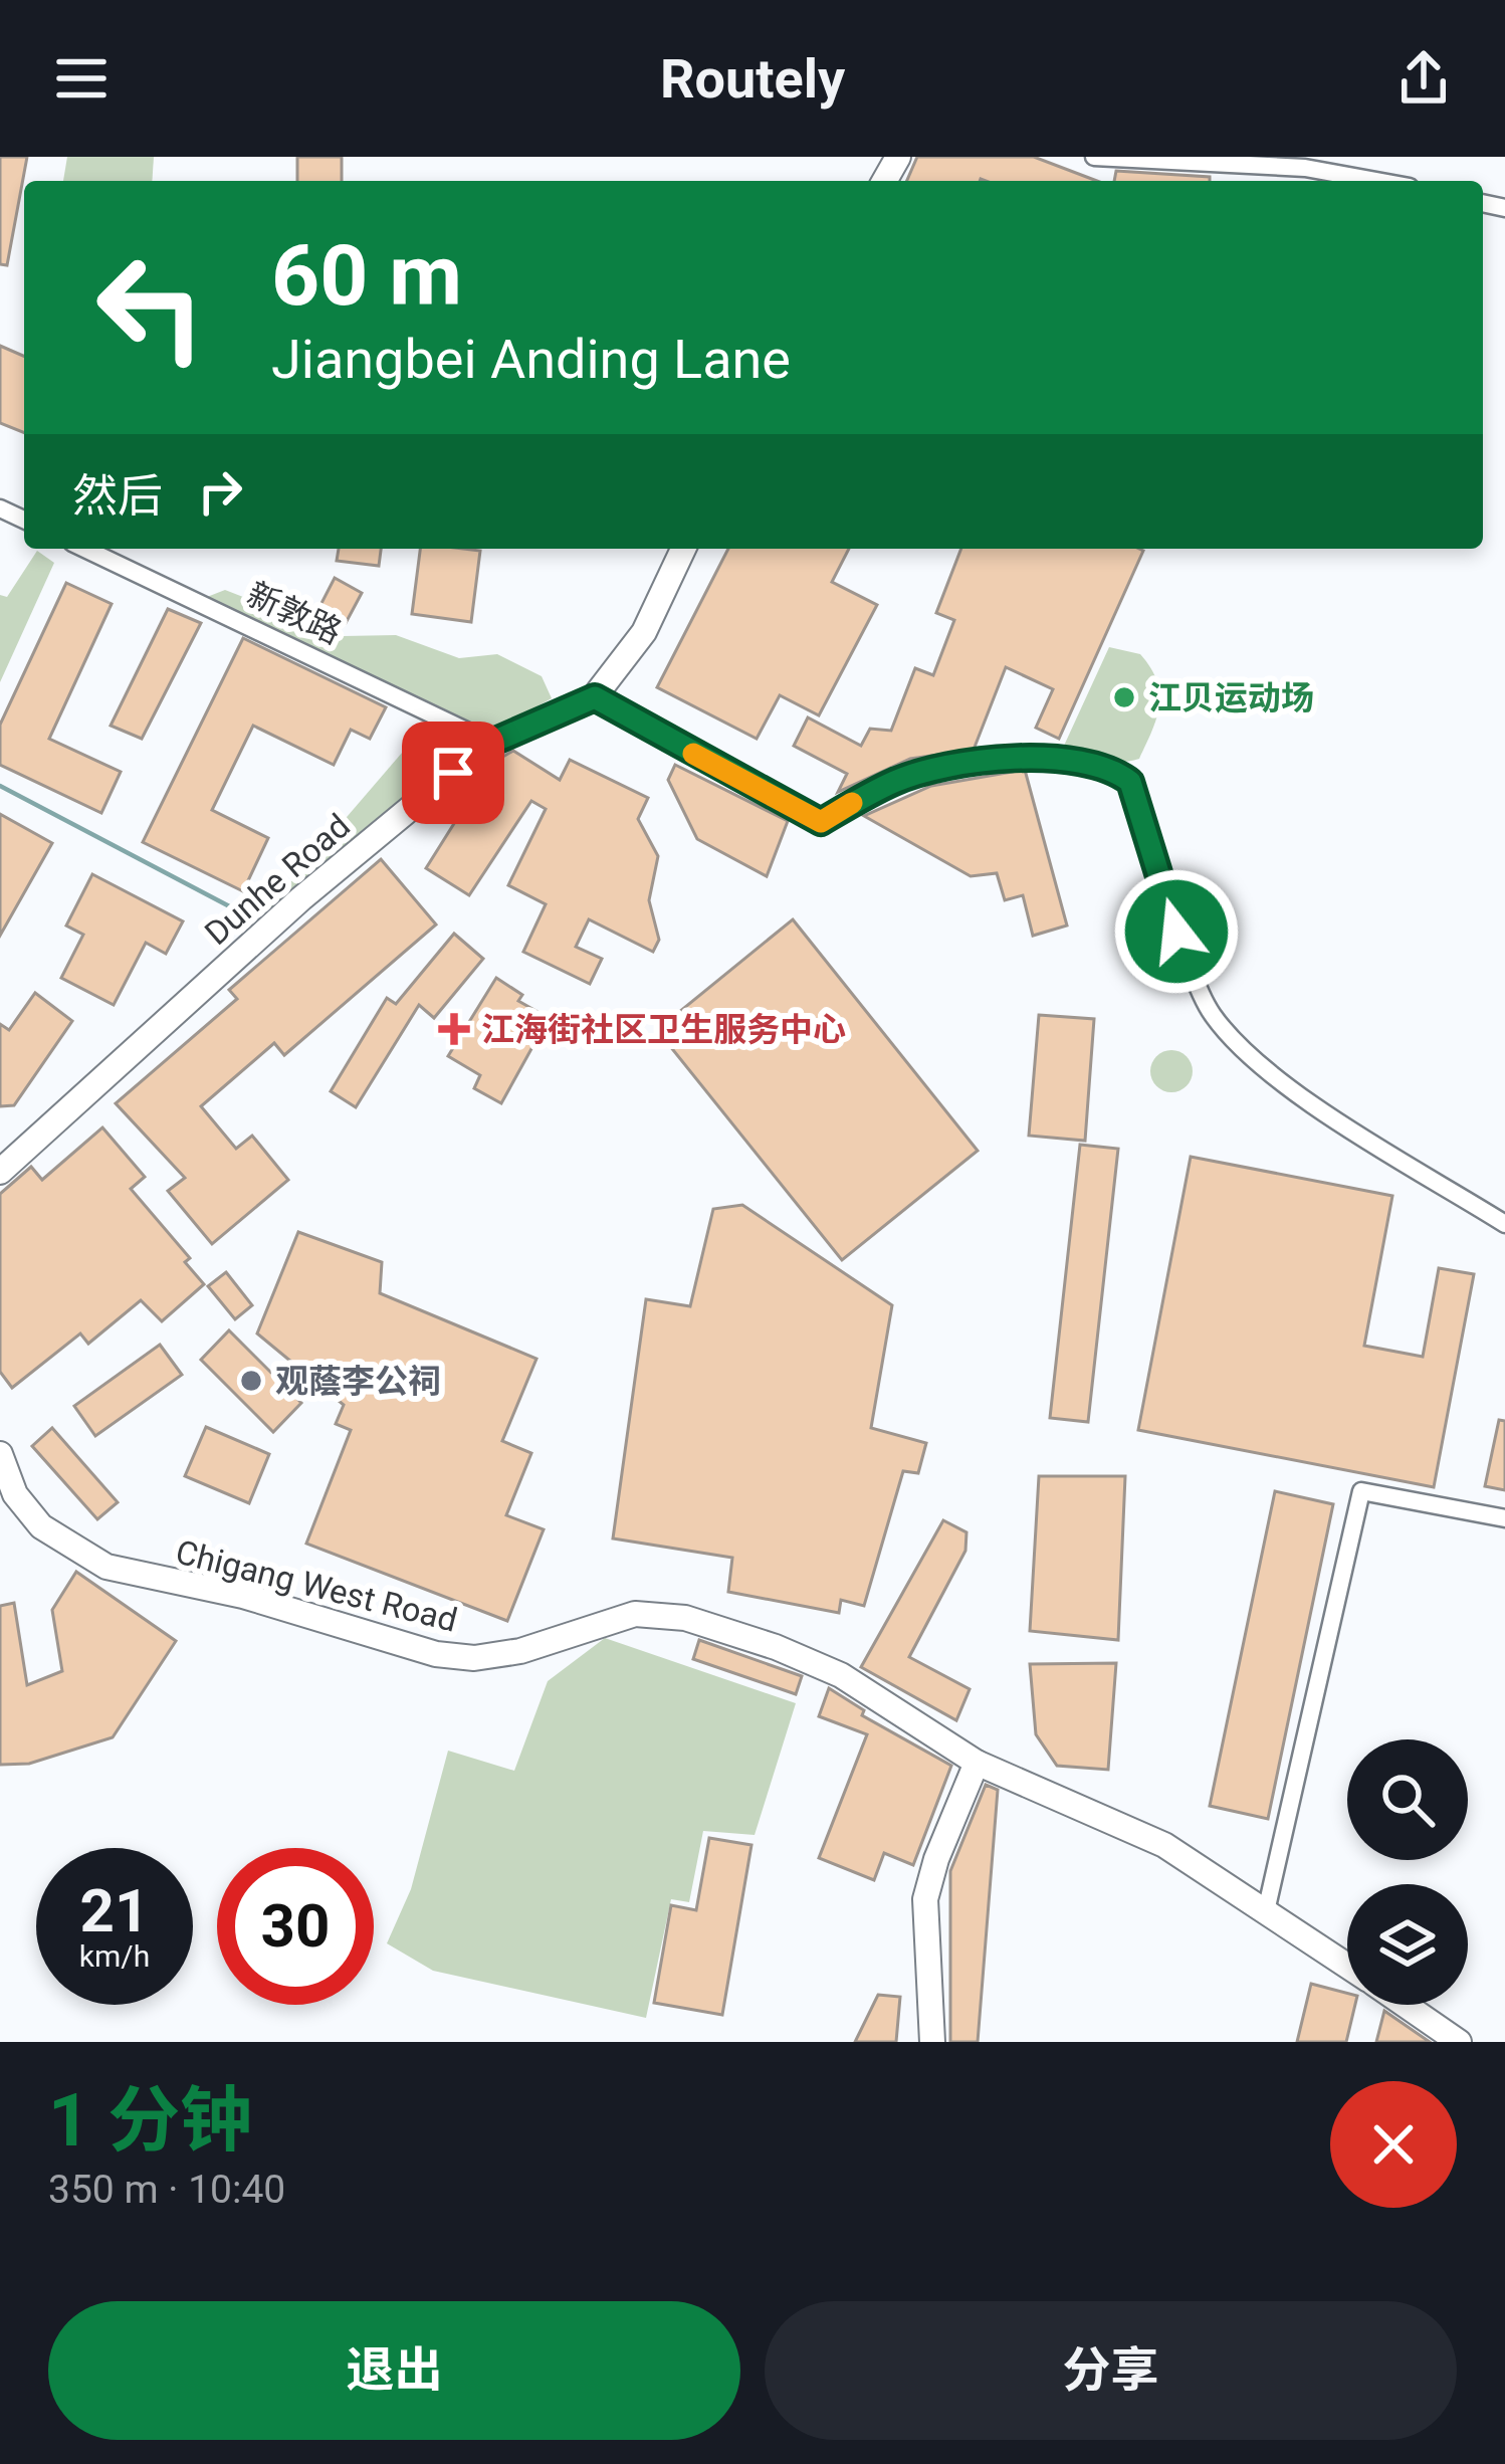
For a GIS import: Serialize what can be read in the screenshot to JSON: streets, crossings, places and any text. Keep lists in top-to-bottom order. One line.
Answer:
{"streets":{"street":["新敦路","Dunhe Road","Chigang West Road"]},"crossings":[["新敦路","Dunhe Road"]],"places":{"other":["江贝运动场","观蔭李公祠"],"health":["江海街社区卫生服务中心"]},"page":{"header":"Routely","turn":["60 m","Jiangbei Anding Lane"],"then":"然后","speed":"21 km/h","limit":"30","heading":["1 分钟","350 m · 10:40"],"buttons":["退出","分享"]}}
